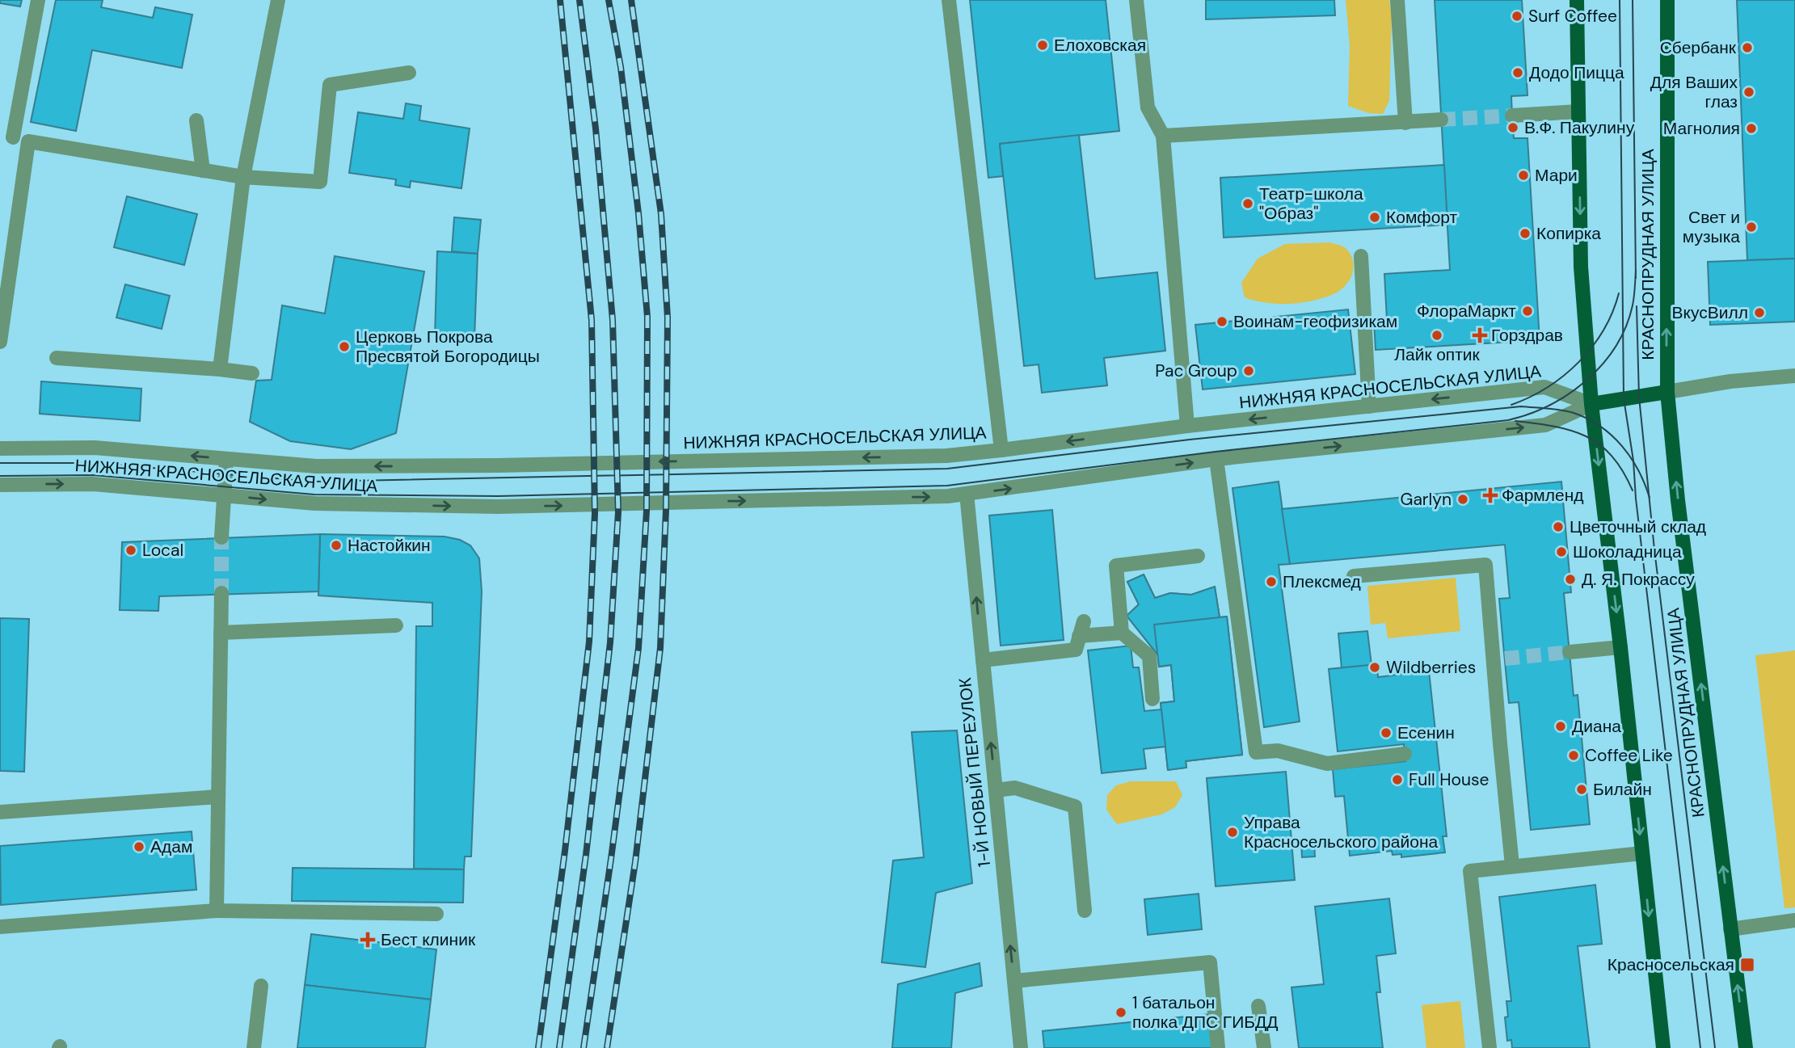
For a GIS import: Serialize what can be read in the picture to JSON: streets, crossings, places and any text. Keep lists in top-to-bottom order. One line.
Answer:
{"streets":{"main road":["КРАСНОПРУДНАЯ УЛИЦА"],"street":["НИЖНЯЯ КРАСНОСЕЛЬСКАЯ УЛИЦА","1-Й НОВЫЙ ПЕРЕУЛОК"]},"crossings":[["НИЖНЯЯ КРАСНОСЕЛЬСКАЯ УЛИЦА","1-Й НОВЫЙ ПЕРЕУЛОК"]],"one_way":["1-Й НОВЫЙ ПЕРЕУЛОК"],"places":{"other":["Surf Coffee","Елоховская","Сбербанк","Додо Пицца","Для Ваших глаз","В.Ф. Пакулину","Магнолия","Мари","Театр-школа \"Образ\"","Комфорт","Свет и музыка","Копирка","ФлораМаркт","ВкусВилл","Воинам-геофизикам","Лайк оптик","Церковь Покрова Пресвятой Богородицы","Pac Group","Garlyn","Цветочный склад","Настойкин","Local","Шоколадница","Д. Я. Покрассу","Плексмед","Wildberries","Диана","Есенин","Coffee Like","Full House","Билайн","Управа Красносельского района","Адам","1 батальон полка ДПС ГИБДД"],"health":["Горздрав","Фармленд","Бест клиник"],"transit":["Красносельская"]}}
